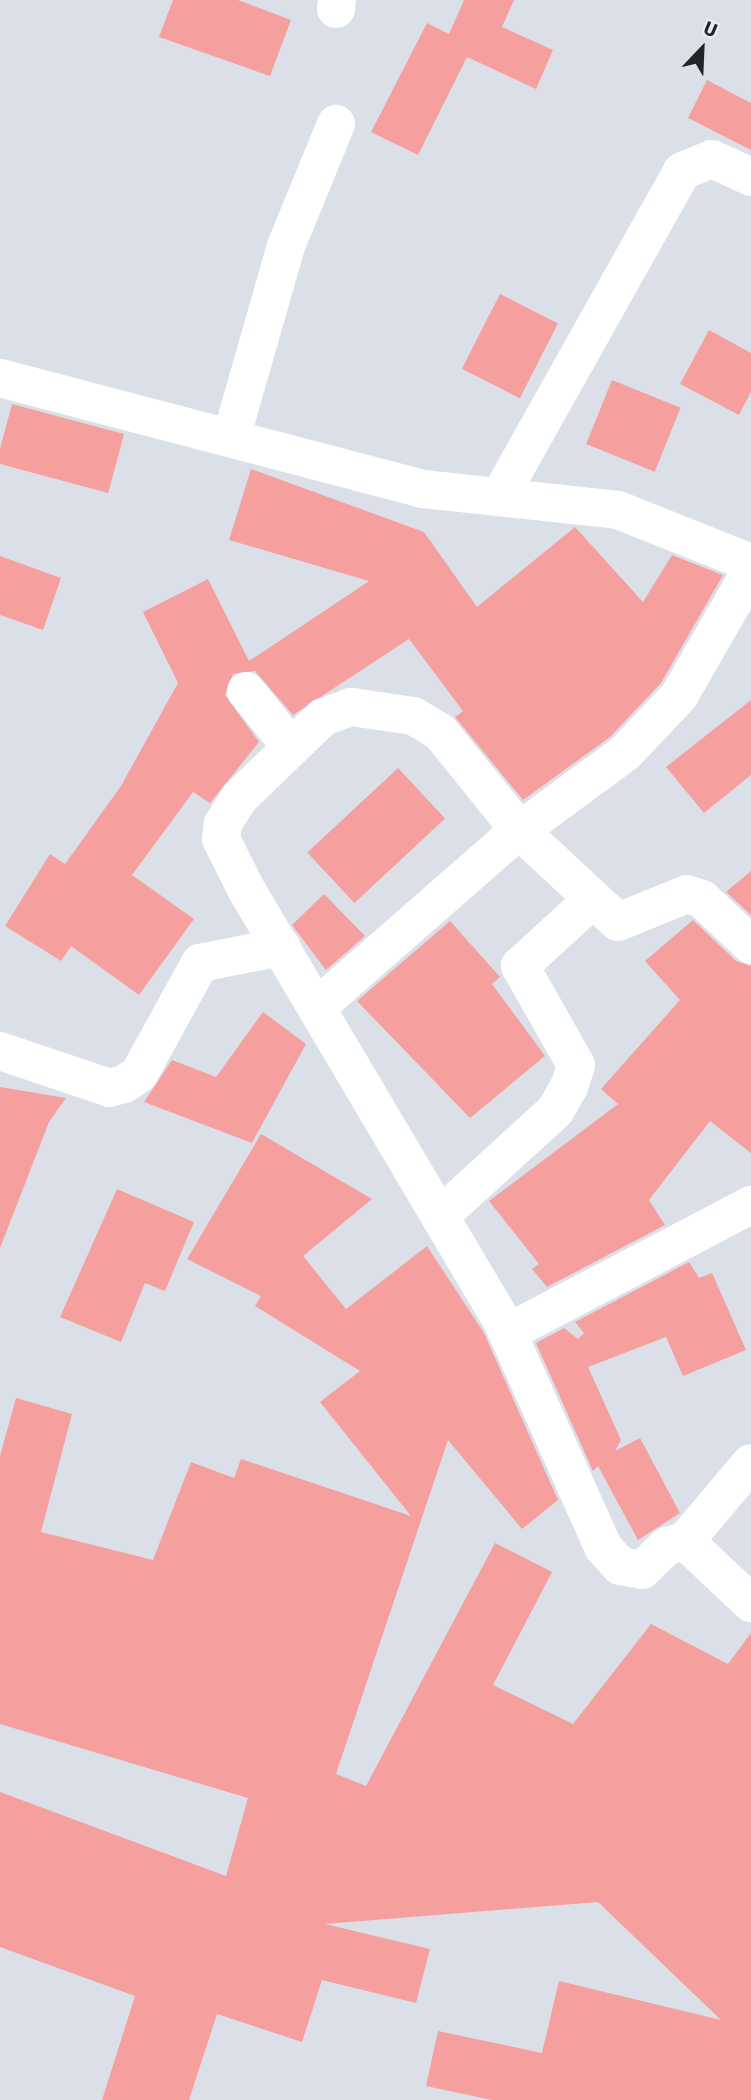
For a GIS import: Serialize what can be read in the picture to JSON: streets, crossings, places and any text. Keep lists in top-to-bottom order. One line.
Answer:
{"north":"top right"}
